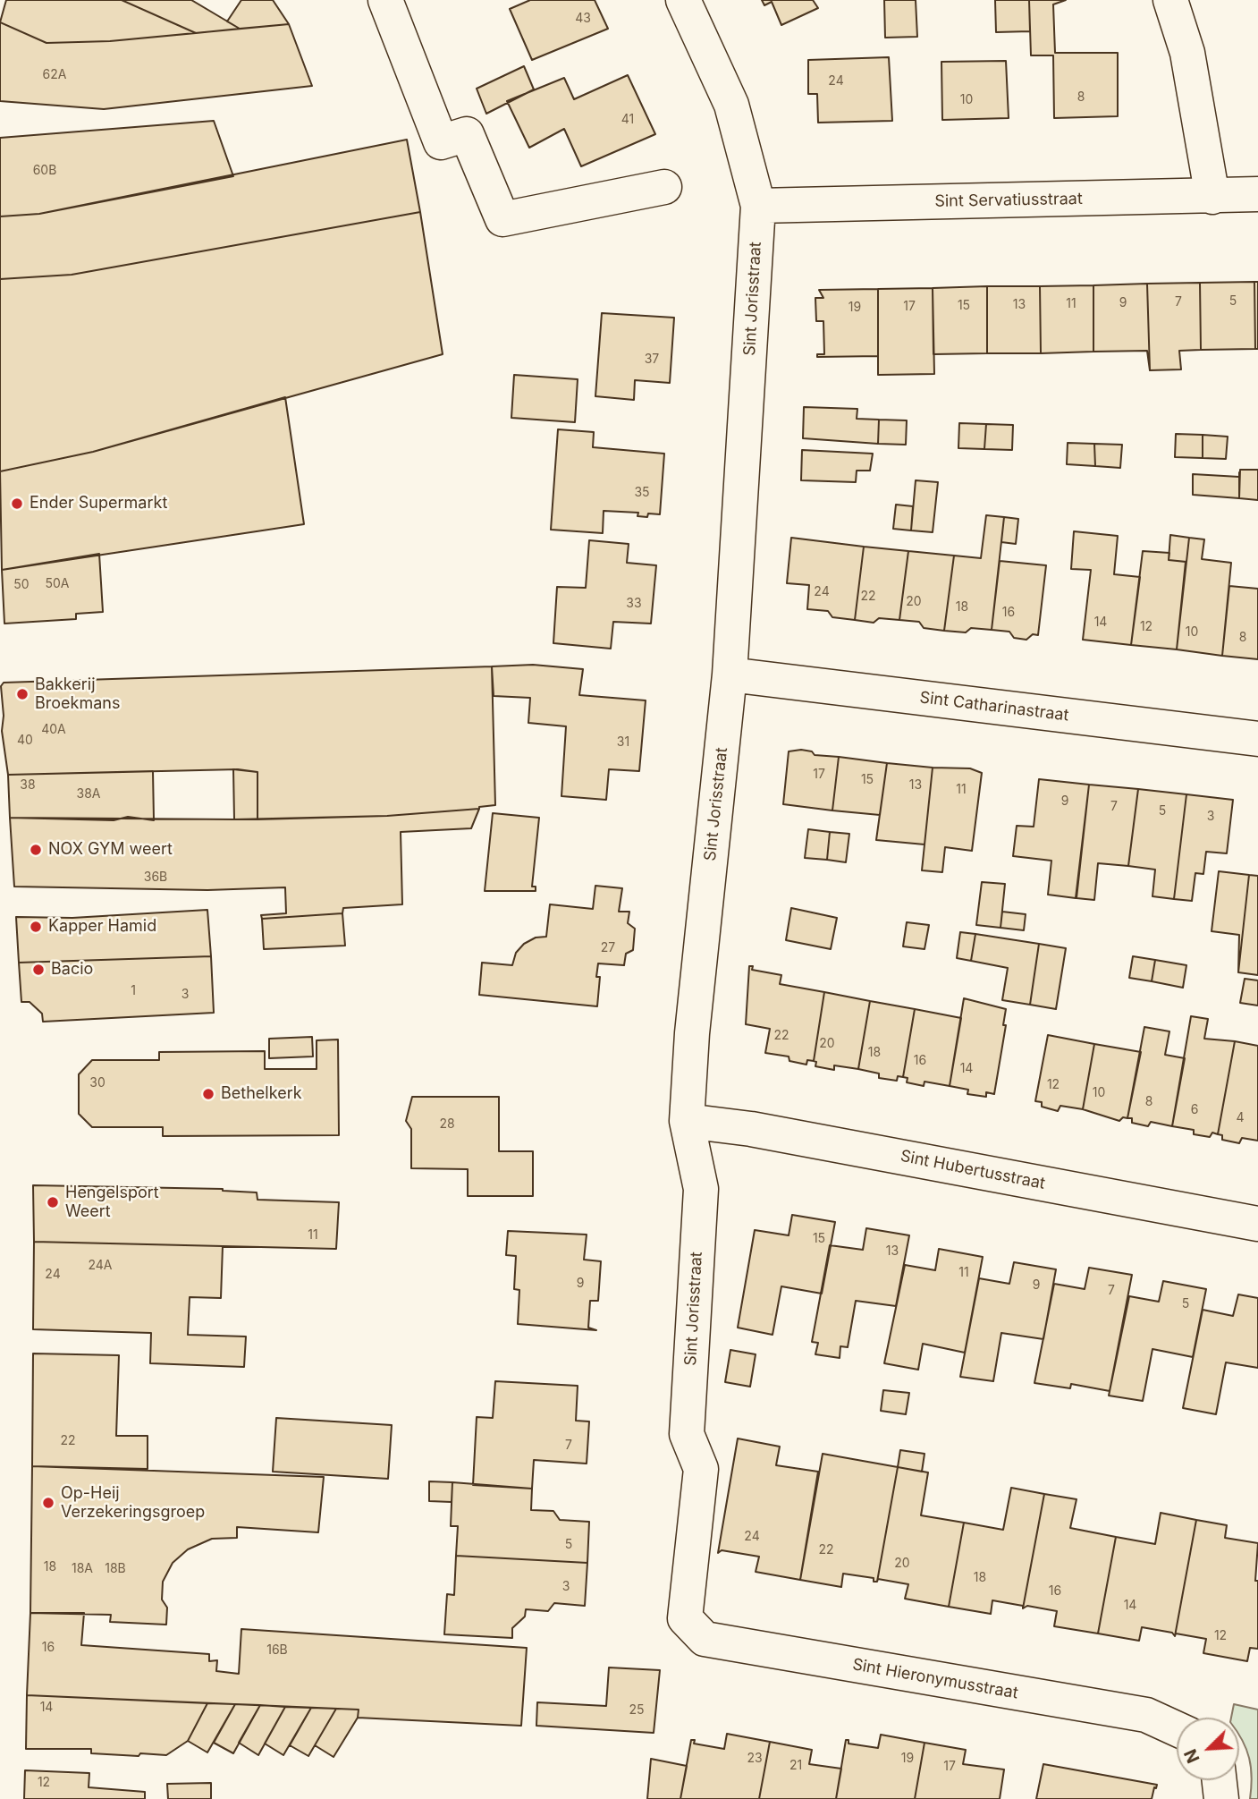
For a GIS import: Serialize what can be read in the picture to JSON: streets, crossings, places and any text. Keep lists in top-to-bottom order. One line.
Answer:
{"streets":{"street":["Sint Servatiusstraat","Sint Jorisstraat","Sint Catharinastraat","Sint Hubertusstraat","Sint Hieronymusstraat"]},"crossings":[["Sint Servatiusstraat","Sint Jorisstraat"],["Sint Jorisstraat","Sint Catharinastraat"],["Sint Jorisstraat","Sint Hubertusstraat"],["Sint Jorisstraat","Sint Hieronymusstraat"]],"places":["Ender Supermarkt","Bakkerij Broekmans","NOX GYM weert","Kapper Hamid","Bacio","Bethelkerk","Hengelsport Weert","Op-Heij Verzekeringsgroep"],"house_numbers":["43","62A","24","8","10","41","60B","5","7","9","11","13","15","17","19","37","35","50A","50","24","22","20","33","18","16","14","12","10","8","40A","40","31","17","15","38","13","11","38A","9","7","5","3","36B","27","1","3","22","20","18","16","14","30","12","10","8","6","4","28","11","15","13","24A","11","24","9","9","7","5","22","7","24","5","22","20","18","18A","18B","18","3","16","14","12","16","16B","14","25","23","19","21","17","12"],"north":"bottom left"}
